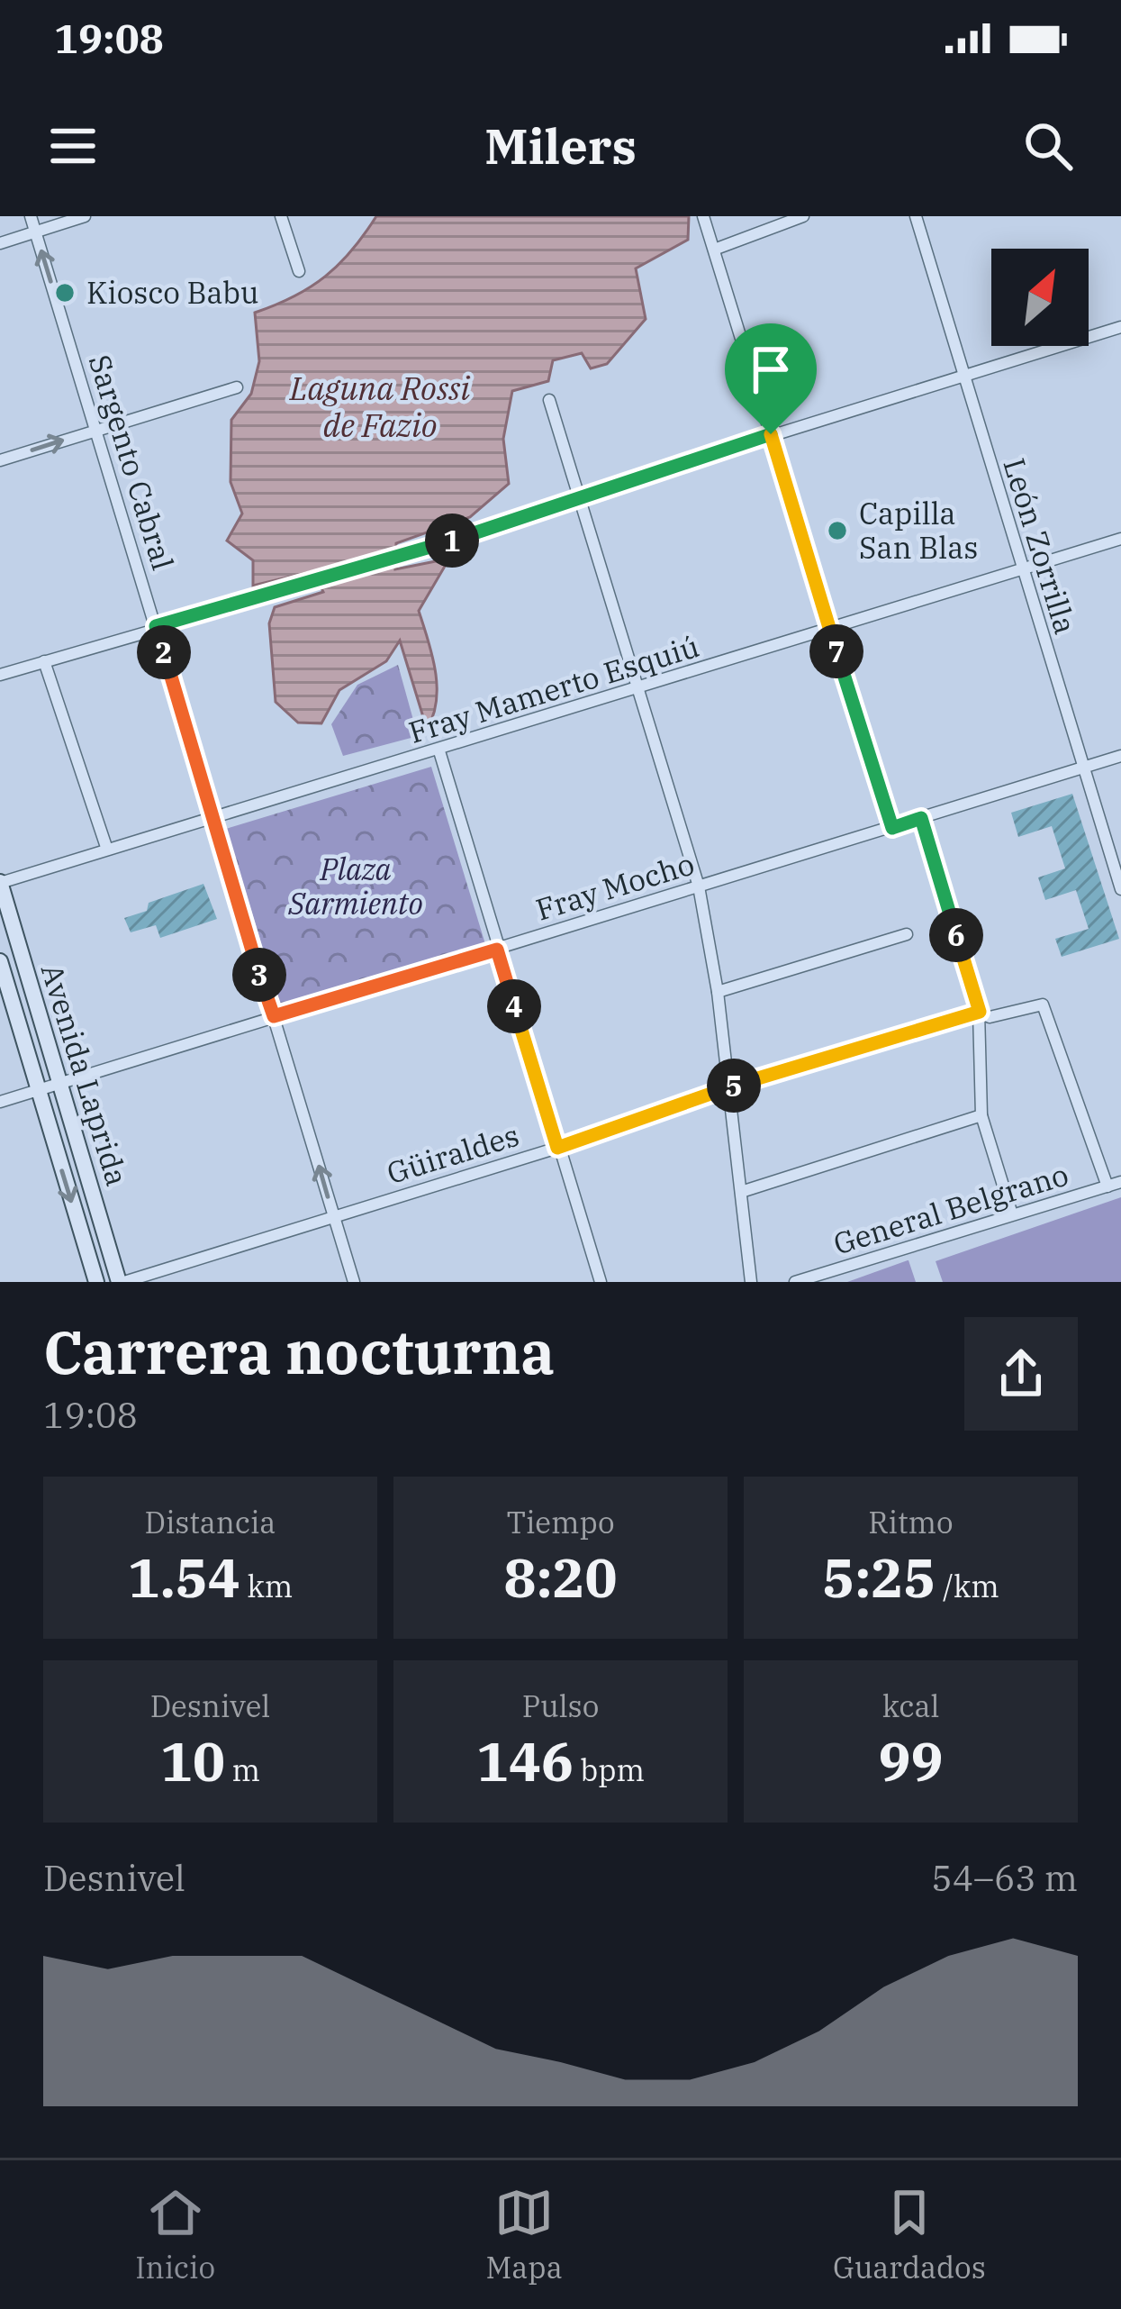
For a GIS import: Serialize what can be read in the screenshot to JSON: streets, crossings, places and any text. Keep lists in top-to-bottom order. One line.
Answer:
{"streets":{"main road":["Avenida Laprida"],"street":["Sargento Cabral","León Zorrilla","Fray Mamerto Esquiú","Fray Mocho","Güiraldes","General Belgrano"]},"crossings":[["Sargento Cabral","Fray Mamerto Esquiú"],["Sargento Cabral","Fray Mocho"],["Sargento Cabral","Güiraldes"],["León Zorrilla","Fray Mamerto Esquiú"],["León Zorrilla","Fray Mocho"],["Fray Mamerto Esquiú","Avenida Laprida"],["Fray Mocho","Avenida Laprida"],["Avenida Laprida","Güiraldes"],["Güiraldes","General Belgrano"]],"one_way":["Sargento Cabral"],"water":["Laguna Rossi de Fazio"],"parks":["Plaza Sarmiento"],"places":["Kiosco Babu","Capilla San Blas"],"north":"top right","page":{"status":"19:08","header":"Milers","pins":["1","7","2","6","3","4","5"],"heading":["Carrera nocturna","19:08"],"stats":[["Distancia","1.54 km"],["Tiempo","8:20"],["Ritmo","5:25 /km"],["Desnivel","10 m"],["Pulso","146 bpm"],["kcal","99"]],"chart":["Desnivel","54–63 m"],"tabs":["Inicio","Mapa","Guardados"]}}
